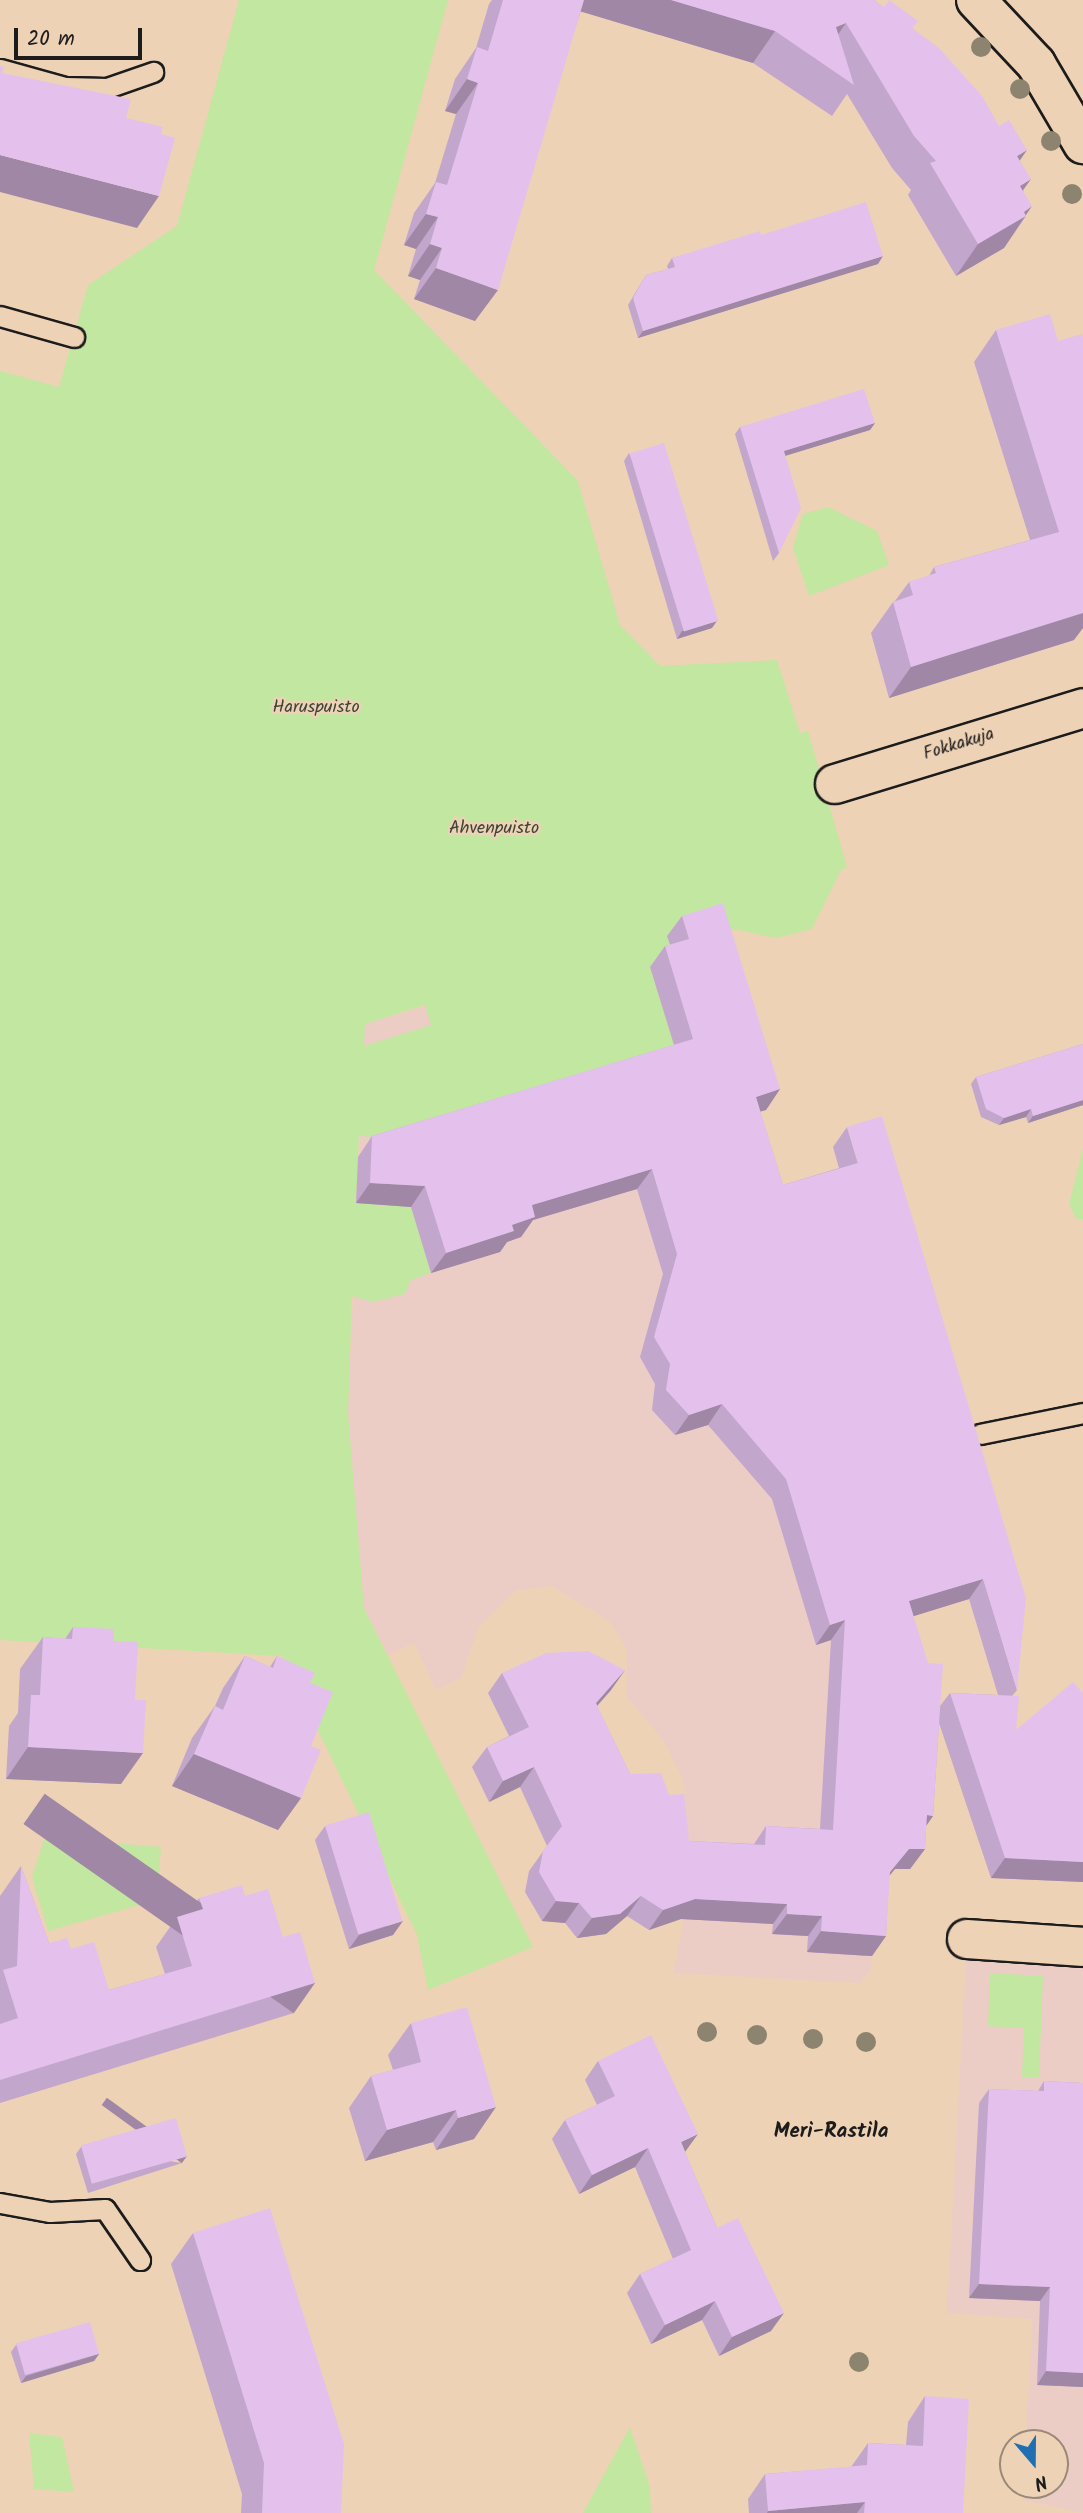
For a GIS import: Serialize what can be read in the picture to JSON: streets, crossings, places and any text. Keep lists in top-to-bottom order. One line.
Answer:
{"streets":{"street":["Fokkakuja"]},"districts":["Meri-Rastila"],"parks":["Haruspuisto","Ahvenpuisto"],"scale_bar":"20 m","north":"bottom"}
